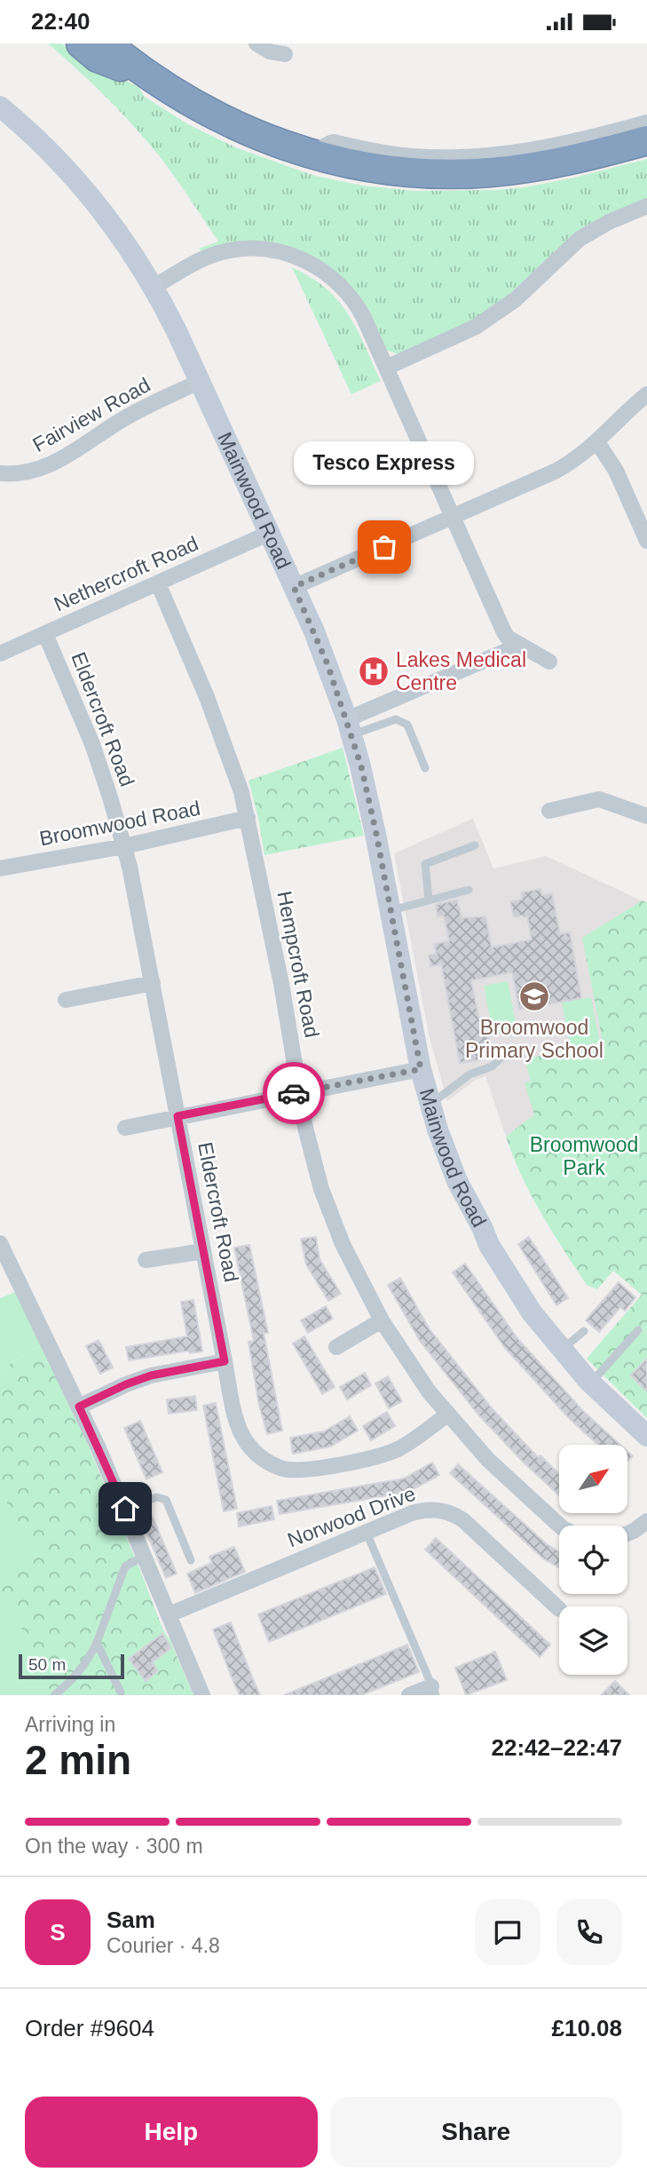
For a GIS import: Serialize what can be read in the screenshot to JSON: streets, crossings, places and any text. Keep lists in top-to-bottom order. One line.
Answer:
{"streets":{"street":["Fairview Road","Mainwood Road","Nethercroft Road","Eldercroft Road","Broomwood Road","Hempcroft Road","Norwood Drive"]},"crossings":[["Fairview Road","Mainwood Road"],["Mainwood Road","Nethercroft Road"],["Nethercroft Road","Eldercroft Road"],["Nethercroft Road","Hempcroft Road"],["Eldercroft Road","Broomwood Road"],["Eldercroft Road","Hempcroft Road"],["Broomwood Road","Hempcroft Road"]],"parks":["Broomwood Park"],"places":{"other":["Tesco Express"],"hospital":["Lakes Medical Centre"],"school or university":["Broomwood Primary School"]},"scale_bar":"50 m","north":"top right","page":{"status":"22:40","bubble":"Tesco Express","scale":"50 m","heading":["2 min","Arriving in","22:42–22:47"],"panel":["Sam","Courier · 4.8","Order #9604","£10.08"],"bar":"On the way · 300 m","round":"S","buttons":["Help","Share"]}}
